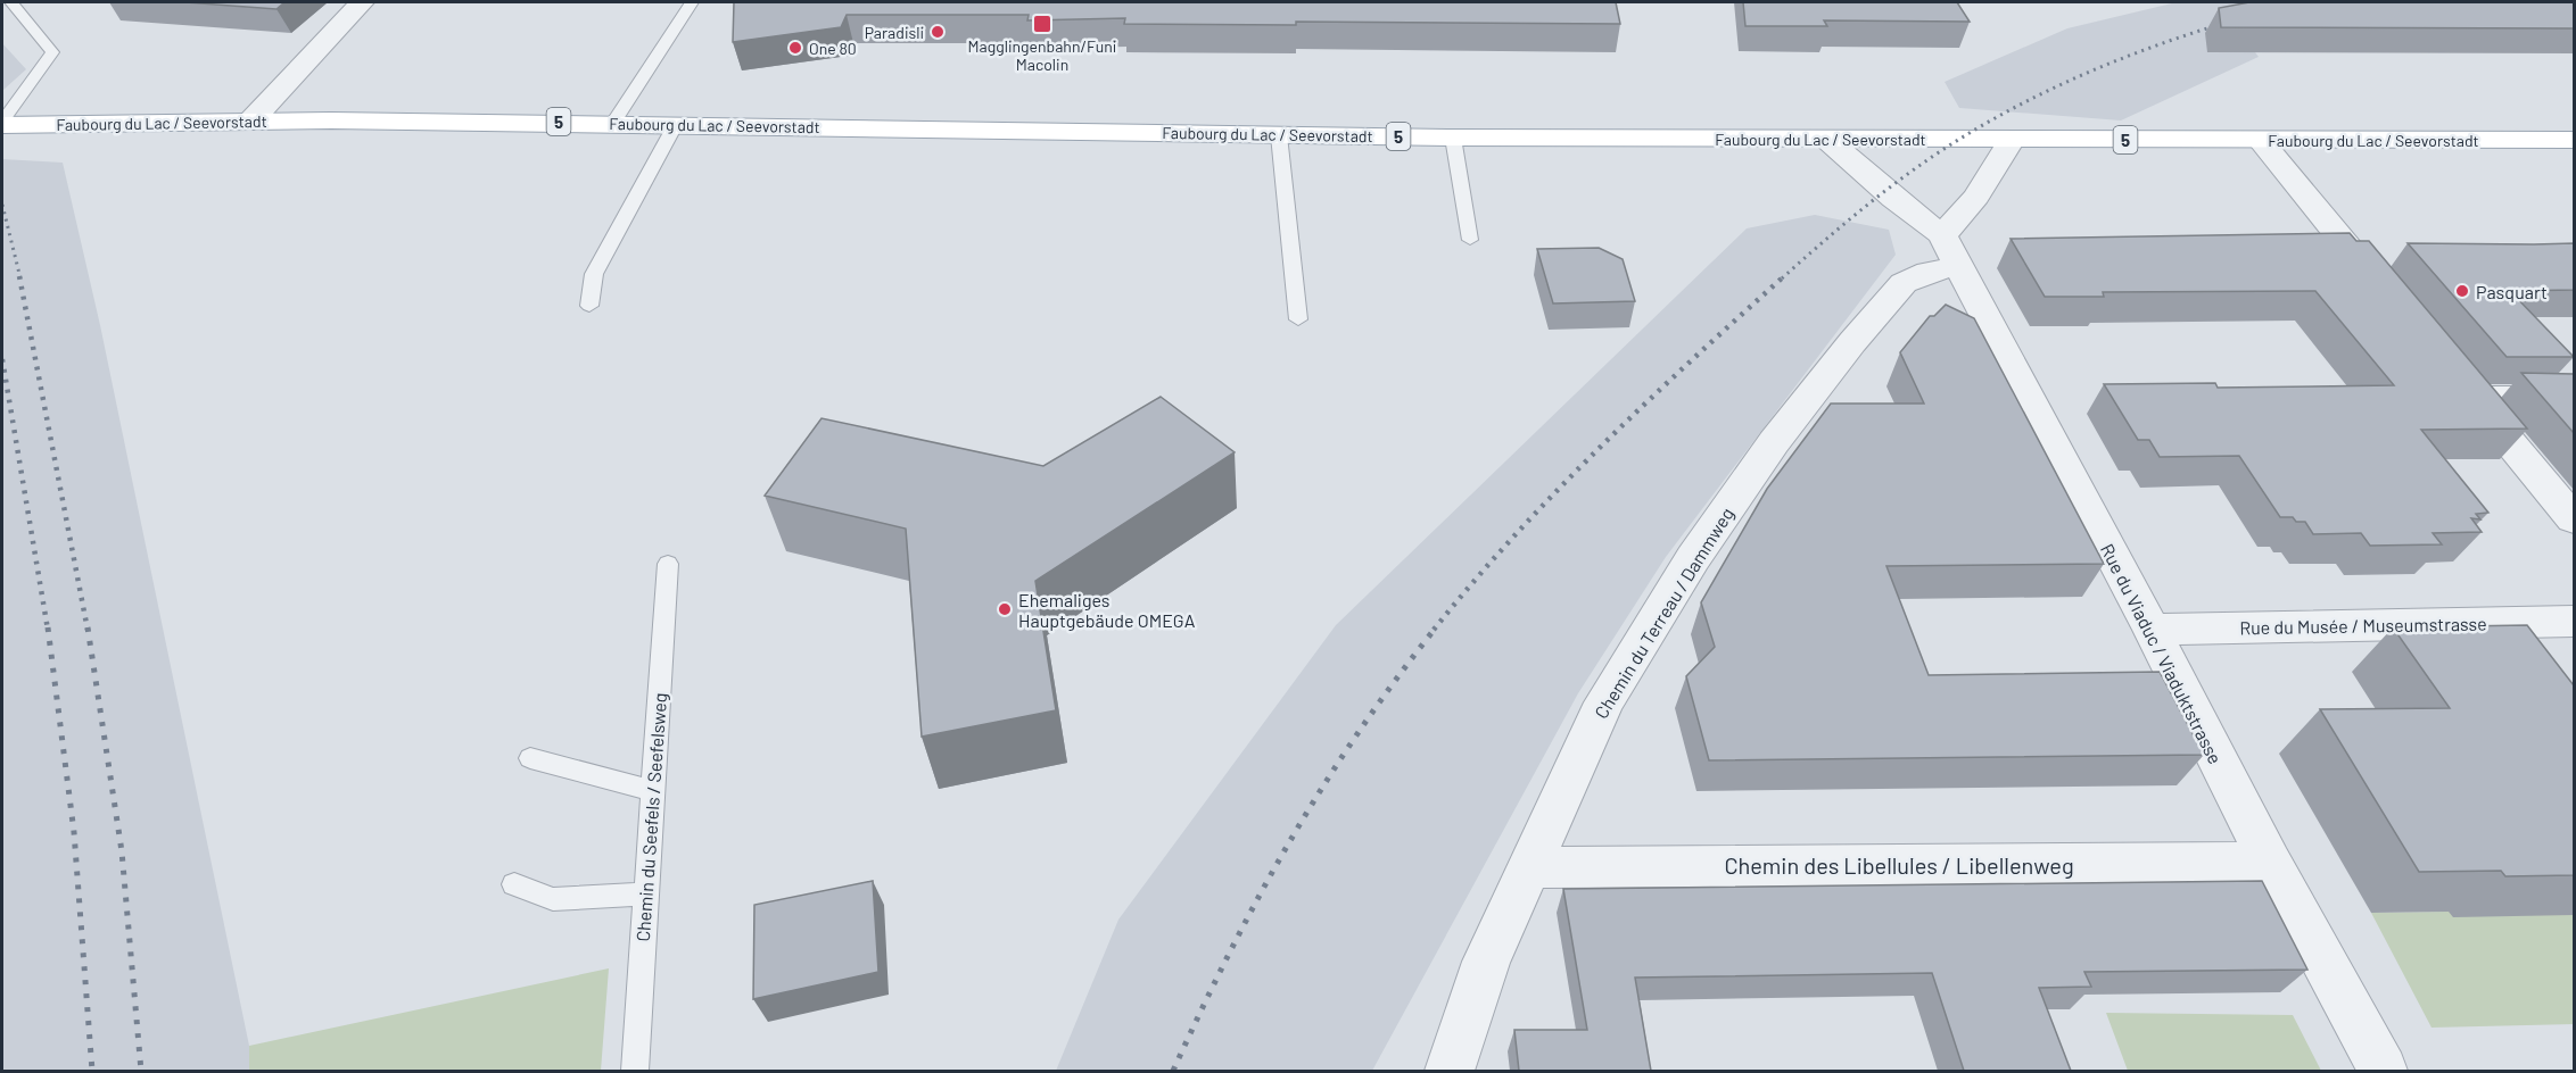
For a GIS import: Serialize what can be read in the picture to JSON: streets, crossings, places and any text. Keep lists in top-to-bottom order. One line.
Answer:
{"streets":{"main road":["5","Faubourg du Lac / Seevorstadt"],"street":["Chemin du Terreau / Dammweg","Rue du Musée / Museumstrasse","Rue du Viaduc / Viaduktstrasse","Chemin des Libellules / Libellenweg"],"lane":["Chemin du Seefels / Seefelsweg"]},"crossings":[["Faubourg du Lac / Seevorstadt","Rue du Viaduc / Viaduktstrasse"],["Chemin du Terreau / Dammweg","Rue du Viaduc / Viaduktstrasse"],["Chemin du Terreau / Dammweg","Chemin des Libellules / Libellenweg"],["Rue du Musée / Museumstrasse","Rue du Viaduc / Viaduktstrasse"],["Rue du Viaduc / Viaduktstrasse","Chemin des Libellules / Libellenweg"]],"places":{"transit":["Magglingenbahn/Funi Macolin"],"other":["Paradisli","One 80","Pasquart","Ehemaliges Hauptgebäude OMEGA"]}}
